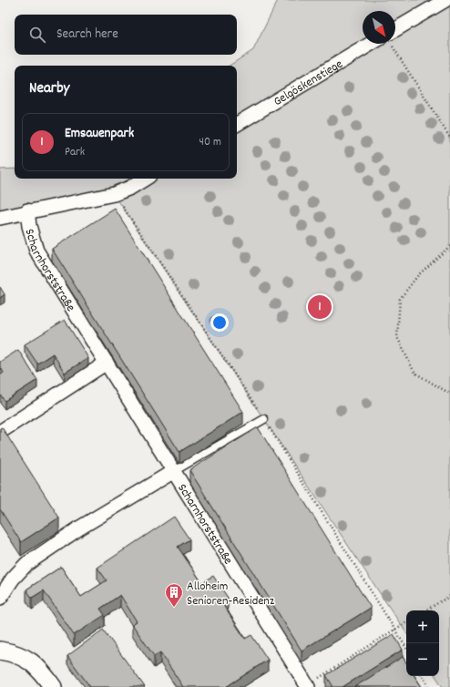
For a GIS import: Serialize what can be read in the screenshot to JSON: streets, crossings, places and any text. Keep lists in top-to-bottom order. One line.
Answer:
{"streets":{"street":["Gelgöskenstiege","Scharnhorststraße"]},"places":{"building":["Alloheim Senioren-Residenz"]},"north":"bottom right","page":{"search":"Search here","heading":"Nearby","list":[{"mark":"1","name":"Emsauenpark","note":"Park","value":"40 m"}],"pins":"1","map_buttons":["+","−"]}}
